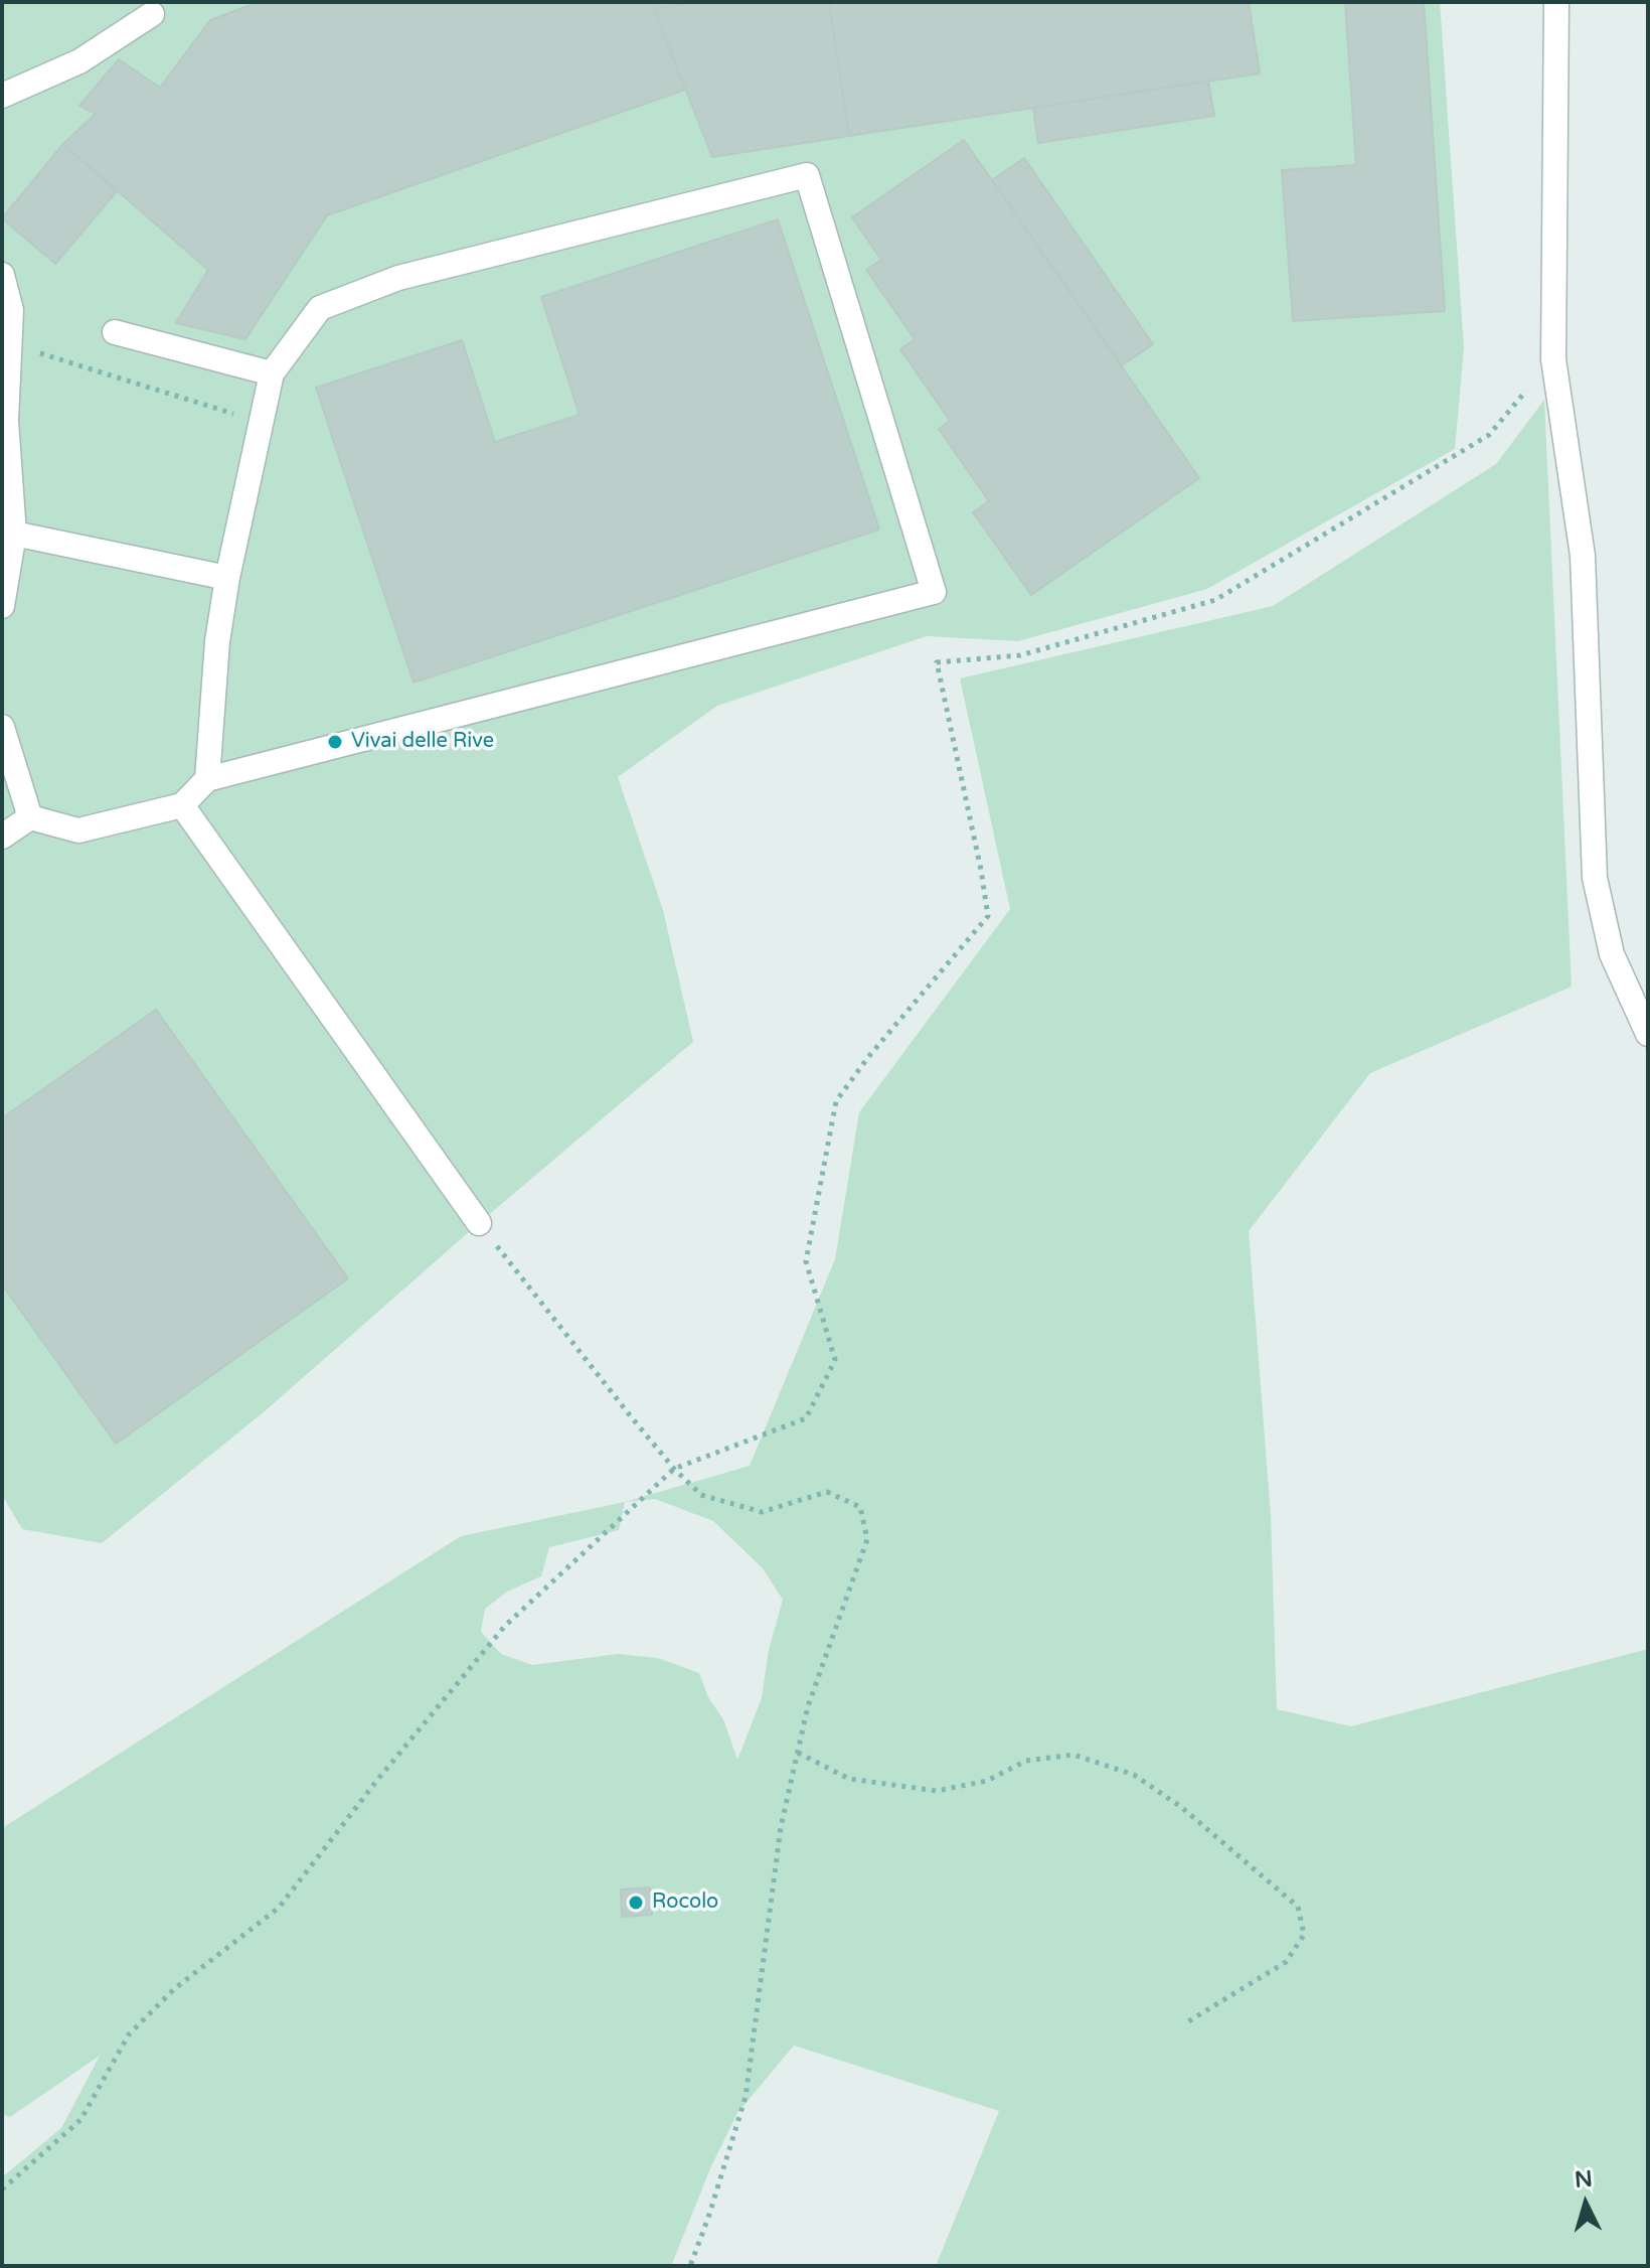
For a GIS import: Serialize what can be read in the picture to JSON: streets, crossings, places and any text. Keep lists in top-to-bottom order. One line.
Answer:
{"places":["Vivai delle Rive","Rocolo"],"north":"top"}
